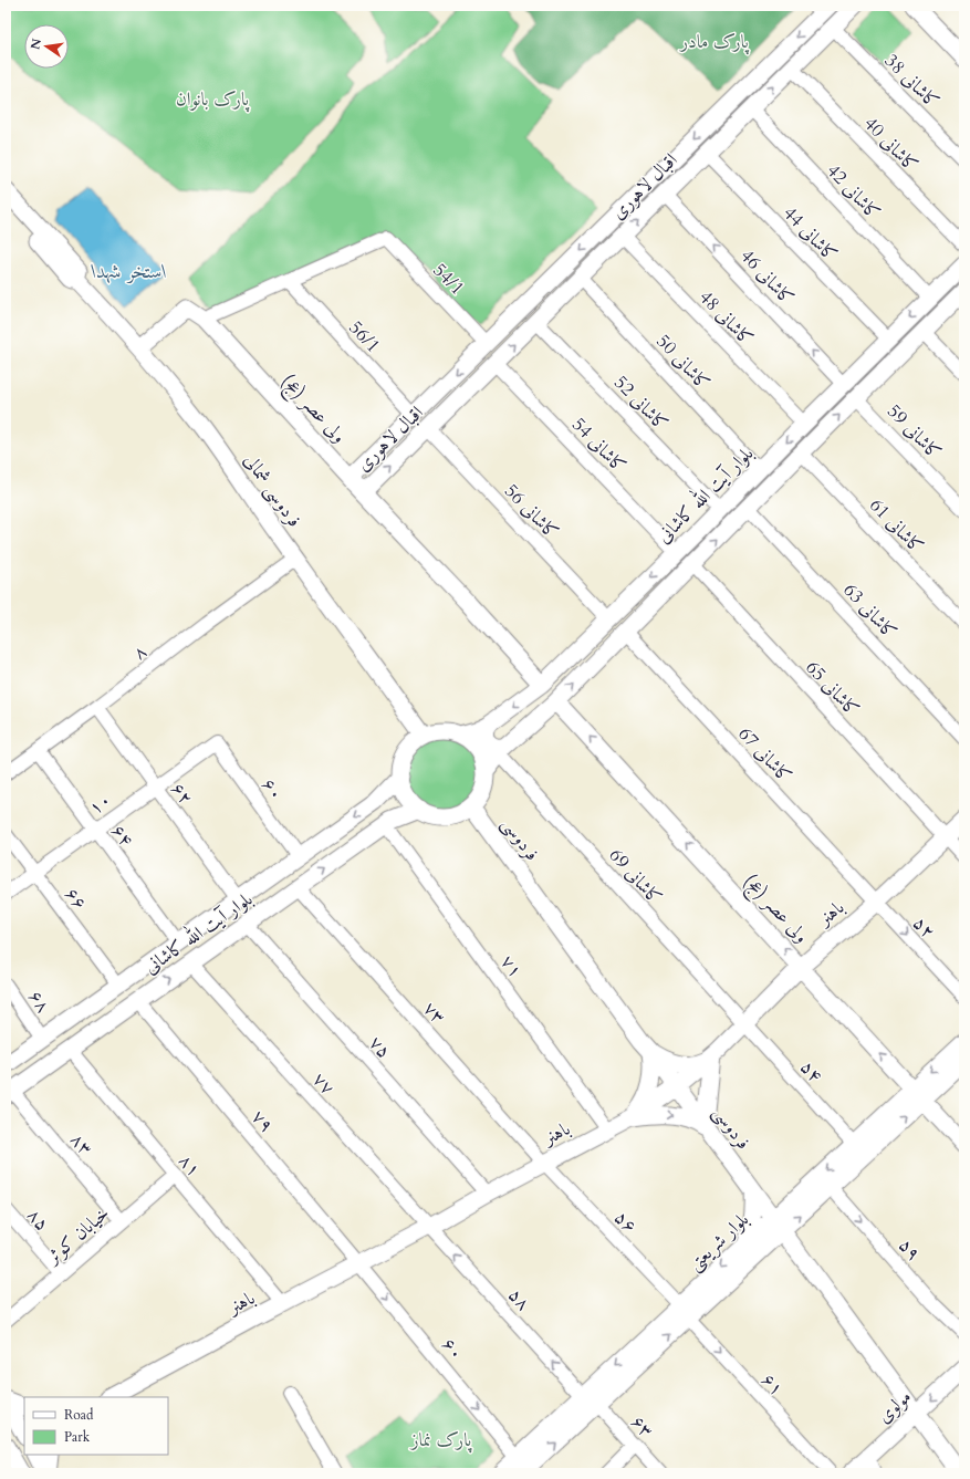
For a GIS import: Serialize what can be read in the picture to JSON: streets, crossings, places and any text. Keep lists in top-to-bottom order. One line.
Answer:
{"streets":{"main road":["اقبال لاهوری","ولی عصر (عج)","فردوسی شمالی","بلوار آیت الله کاشانی","فردوسی","باهنر","بلوار شریعتی","مولوی"],"street":["کاشانی 38","کاشانی 40","کاشانی 42","کاشانی 44","کاشانی 46","54/1","کاشانی 48","56/1","کاشانی 50","کاشانی 52","کاشانی 59","کاشانی 54","کاشانی 56","کاشانی 61","کاشانی 63","۸","کاشانی 65","کاشانی 67","۶۰","۶۲","۱۰","۶۴","کاشانی 69","۶۶","۵۲","۷۱","۶۸","۷۳","۷۵","۵۴","۷۷","۷۹","۸۳","۸۱","۸۵","۵۶","خیابان کوثر","۵۹","۵۸","۶۱","۶۳"]},"crossings":[["کاشانی 38","اقبال لاهوری"],["کاشانی 40","اقبال لاهوری"],["اقبال لاهوری","کاشانی 42"],["اقبال لاهوری","کاشانی 44"],["اقبال لاهوری","کاشانی 46"],["اقبال لاهوری","54/1"],["اقبال لاهوری","کاشانی 48"],["اقبال لاهوری","56/1"],["اقبال لاهوری","کاشانی 50"],["اقبال لاهوری","کاشانی 52"],["اقبال لاهوری","ولی عصر (عج)"],["اقبال لاهوری","کاشانی 54"],["اقبال لاهوری","کاشانی 56"],["کاشانی 42","بلوار آیت الله کاشانی"],["کاشانی 44","بلوار آیت الله کاشانی"],["کاشانی 46","بلوار آیت الله کاشانی"],["54/1","56/1"],["کاشانی 48","بلوار آیت الله کاشانی"],["کاشانی 50","بلوار آیت الله کاشانی"],["کاشانی 52","بلوار آیت الله کاشانی"],["ولی عصر (عج)","فردوسی شمالی"],["ولی عصر (عج)","بلوار آیت الله کاشانی"],["ولی عصر (عج)","باهنر"],["ولی عصر (عج)","بلوار شریعتی"],["کاشانی 54","بلوار آیت الله کاشانی"],["فردوسی شمالی","بلوار آیت الله کاشانی"],["فردوسی شمالی","۸"],["فردوسی شمالی","فردوسی"],["بلوار آیت الله کاشانی","کاشانی 56"],["بلوار آیت الله کاشانی","۶۰"],["بلوار آیت الله کاشانی","۶۲"],["بلوار آیت الله کاشانی","۶۴"],["بلوار آیت الله کاشانی","فردوسی"],["بلوار آیت الله کاشانی","۶۶"],["بلوار آیت الله کاشانی","۷۱"],["بلوار آیت الله کاشانی","۶۸"],["بلوار آیت الله کاشانی","۷۳"],["بلوار آیت الله کاشانی","۷۵"],["بلوار آیت الله کاشانی","۷۷"],["بلوار آیت الله کاشانی","۷۹"],["بلوار آیت الله کاشانی","۸۳"],["بلوار آیت الله کاشانی","۸۱"],["۸","۶۲"],["۸","۶۴"],["کاشانی 65","باهنر"],["کاشانی 67","باهنر"],["کاشانی 67","۵۲"],["۶۰","۱۰"],["۶۰","باهنر"],["۶۰","۷۹"],["۶۰","بلوار شریعتی"],["۶۲","۱۰"],["۱۰","۶۴"],["۱۰","۶۶"],["فردوسی","باهنر"],["فردوسی","بلوار شریعتی"],["فردوسی","مولوی"],["کاشانی 69","باهنر"],["کاشانی 69","۵۴"],["باهنر","۵۲"],["باهنر","۷۱"],["باهنر","۷۳"],["باهنر","۷۵"],["باهنر","۵۴"],["باهنر","۷۷"],["باهنر","۷۹"],["باهنر","۸۱"],["باهنر","۵۶"],["باهنر","۵۸"],["۷۳","۵۶"],["۵۴","بلوار شریعتی"],["۷۷","۵۸"],["۸۳","خیابان کوثر"],["۸۱","خیابان کوثر"],["۸۵","خیابان کوثر"],["۵۶","بلوار شریعتی"],["۵۶","۶۱"],["بلوار شریعتی","۵۹"],["بلوار شریعتی","۵۸"],["بلوار شریعتی","۶۱"],["بلوار شریعتی","۶۳"],["۵۸","۶۳"]],"one_way":["کاشانی 46","ولی عصر (عج)","۶۰","۵۲","۵۹","۵۸","۶۱","مولوی"],"water":["استخر شهدا"],"parks":["پارک مادر","پارک بانوان","پارک نماز"],"legend":["Road","Park"],"north":"left"}
